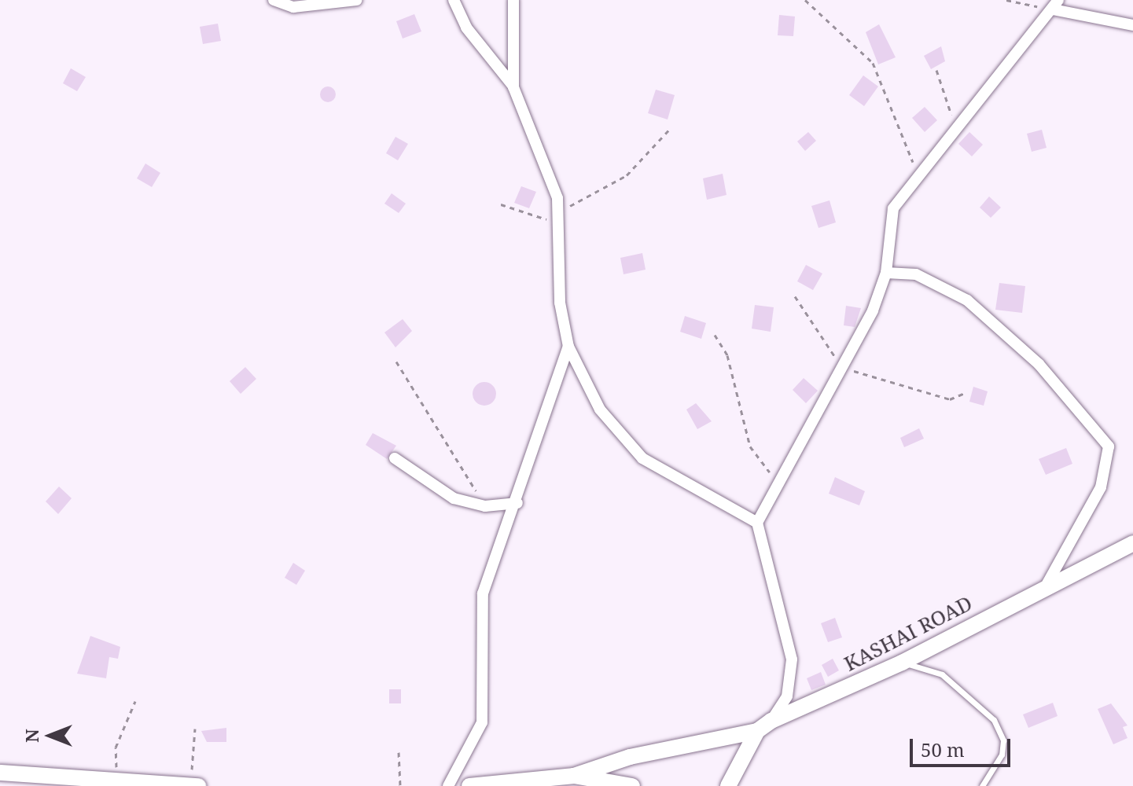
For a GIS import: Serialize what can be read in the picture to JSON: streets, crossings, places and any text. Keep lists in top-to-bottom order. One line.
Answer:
{"streets":{"street":["KASHAI ROAD"]},"scale_bar":"50 m","north":"left"}
